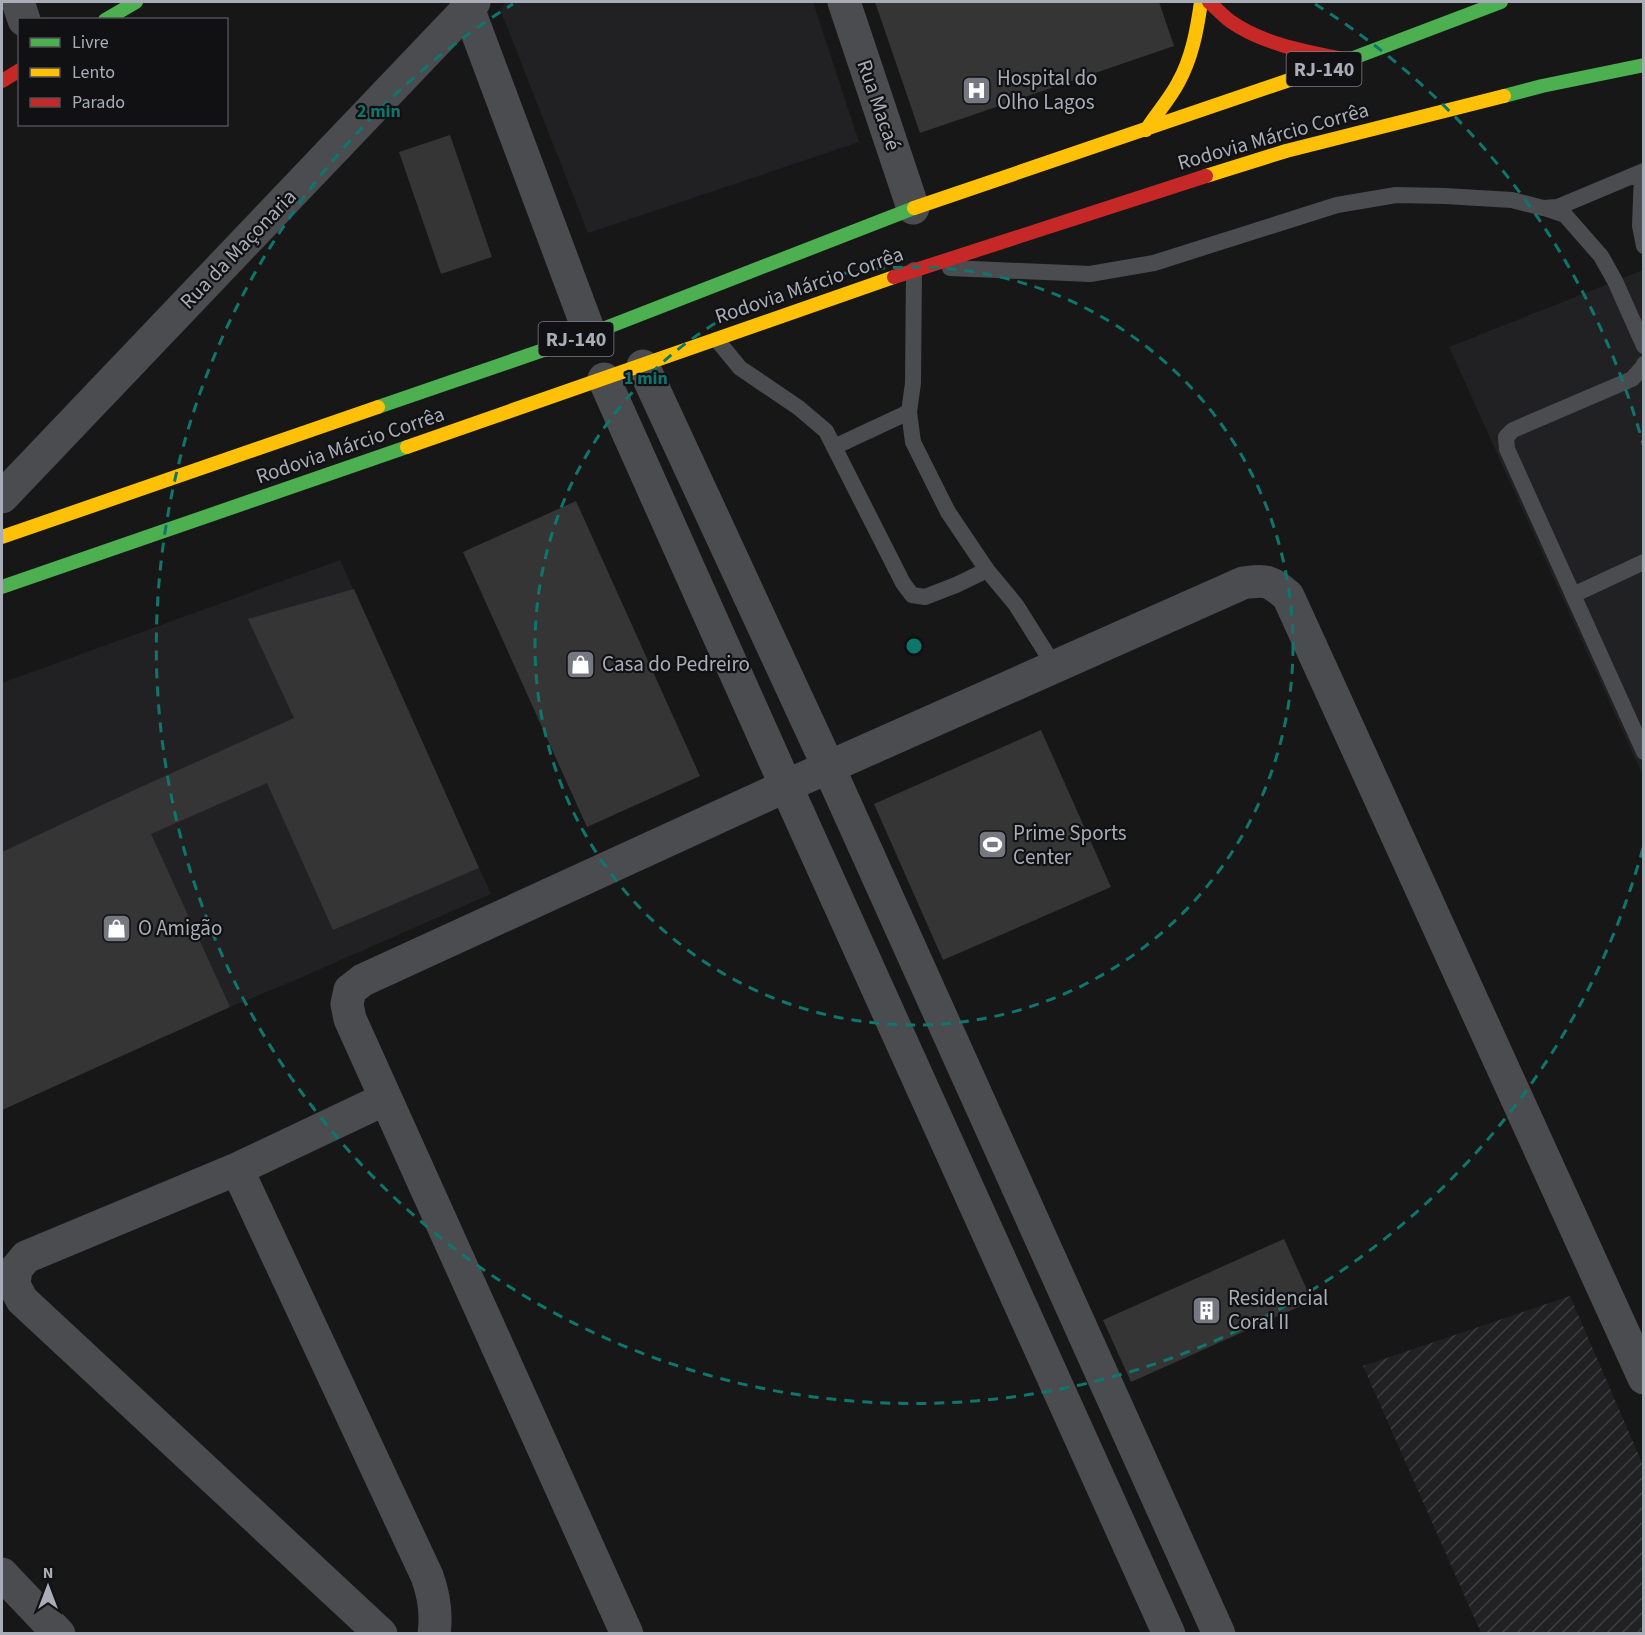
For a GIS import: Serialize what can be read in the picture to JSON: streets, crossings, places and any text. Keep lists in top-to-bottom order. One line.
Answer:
{"streets":{"main road":["RJ-140","Rodovia Márcio Corrêa"],"street":["Rua Macaé","Rua da Maçonaria"]},"crossings":[["Rua Macaé","Rodovia Márcio Corrêa"]],"places":{"hospital":["Hospital do Olho Lagos"],"shop":["Casa do Pedreiro","O Amigão"],"sports":["Prime Sports Center"],"building":["Residencial Coral II"]},"legend":["Livre","Lento","Parado"],"north":"top","rings":["2 min","1 min"]}
